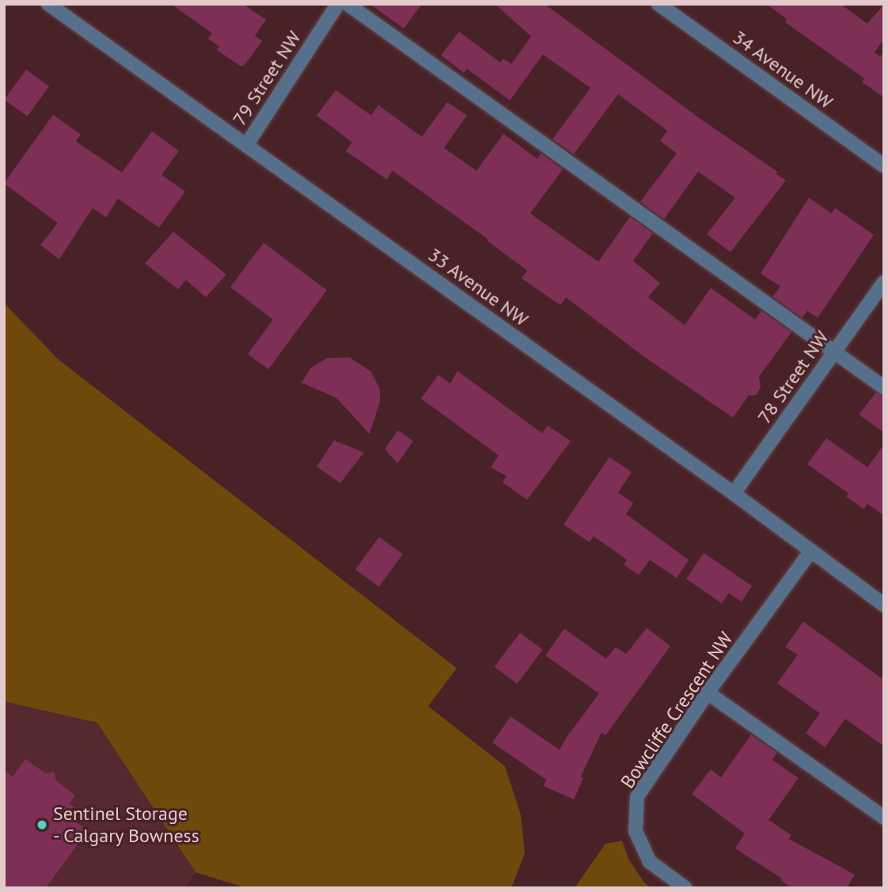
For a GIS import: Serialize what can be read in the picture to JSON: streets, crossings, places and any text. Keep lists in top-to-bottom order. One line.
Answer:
{"streets":{"street":["34 Avenue NW","79 Street NW","33 Avenue NW","78 Street NW","Bowcliffe Crescent NW"]},"crossings":[["79 Street NW","33 Avenue NW"],["33 Avenue NW","78 Street NW"],["33 Avenue NW","Bowcliffe Crescent NW"]],"places":["Sentinel Storage - Calgary Bowness"]}
